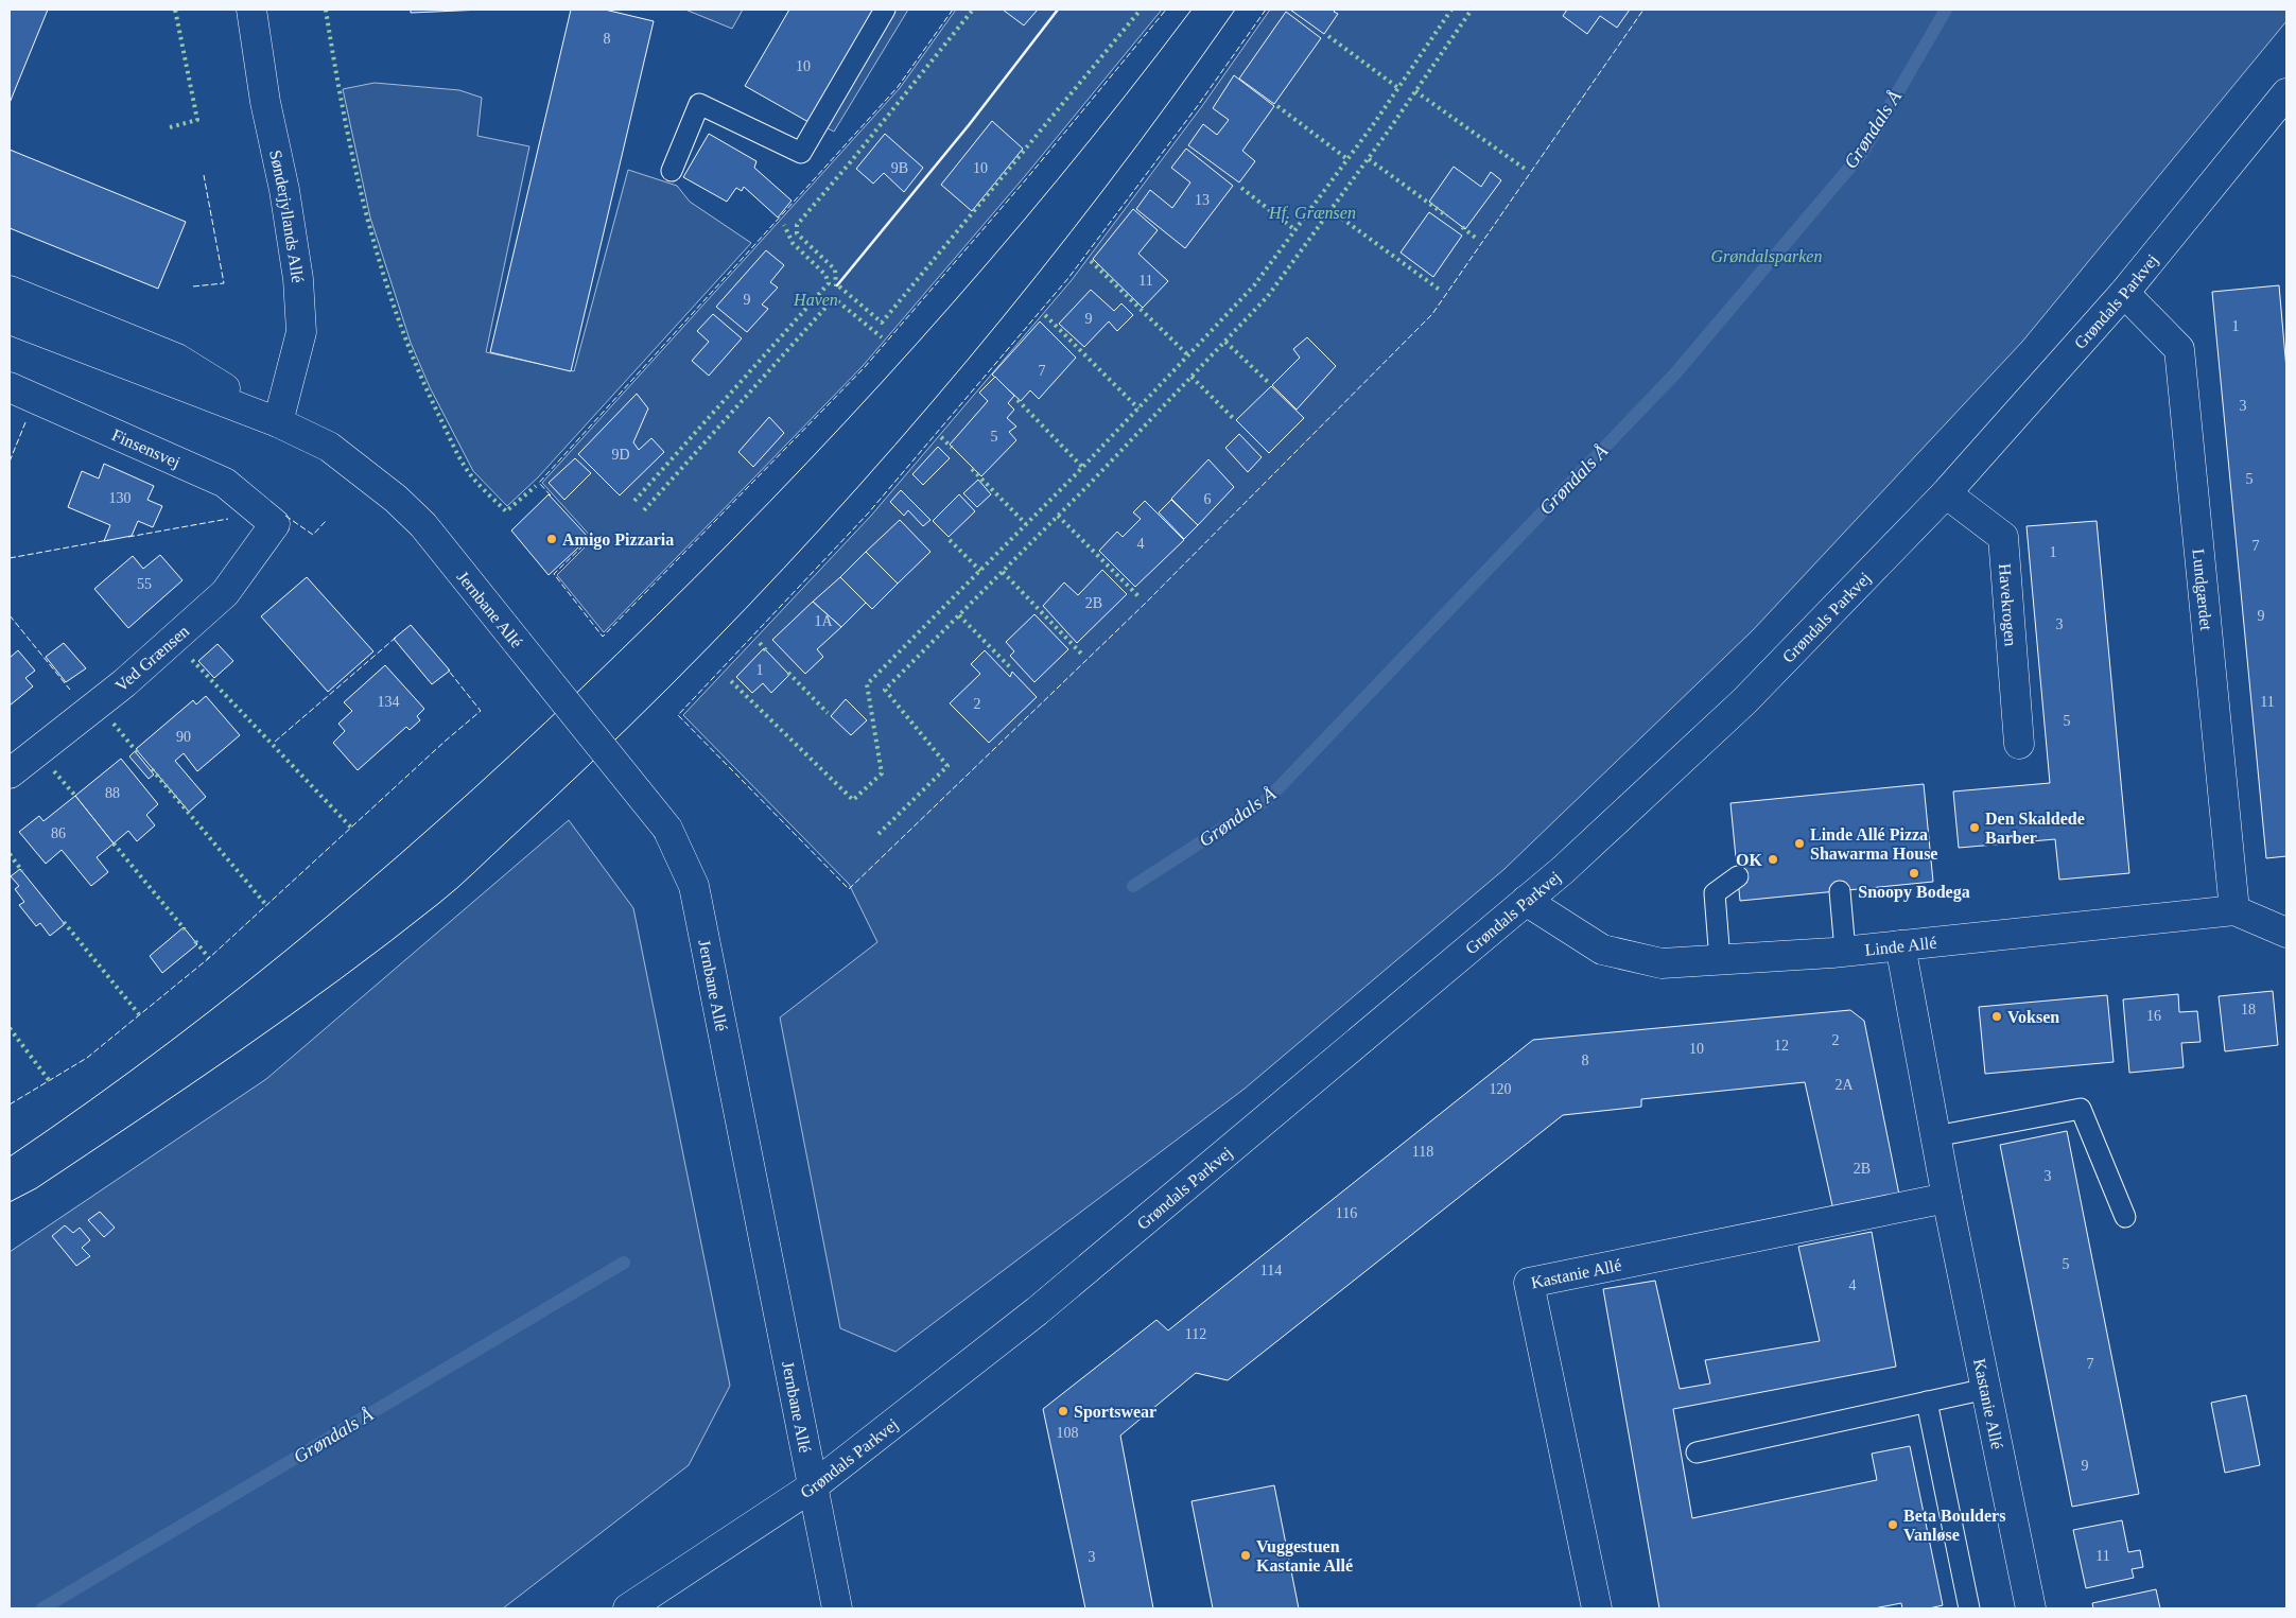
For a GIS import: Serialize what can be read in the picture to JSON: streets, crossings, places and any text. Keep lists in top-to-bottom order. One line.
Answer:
{"streets":{"street":["Sønderjyllands Allé","Grøndals Parkvej","Finsensvej","Lundgærdet","Havekrogen","Jernbane Allé","Ved Grænsen","Linde Allé","Kastanie Allé"]},"crossings":[["Sønderjyllands Allé","Jernbane Allé"],["Grøndals Parkvej","Lundgærdet"],["Grøndals Parkvej","Havekrogen"],["Grøndals Parkvej","Jernbane Allé"],["Grøndals Parkvej","Linde Allé"],["Finsensvej","Ved Grænsen"],["Lundgærdet","Linde Allé"],["Linde Allé","Kastanie Allé"]],"water":["Grøndals Å"],"parks":["Hf. Grænsen","Grøndalsparken","Haven"],"places":["Amigo Pizzaria","Den Skaldede Barber","Linde Allé Pizza Shawarma House","OK","Snoopy Bodega","Voksen","Sportswear","Beta Boulders Vanløse","Vuggestuen Kastanie Allé"],"house_numbers":["8","10","9B","10","13","11","9","9","1","7","3","5","9D","5","130","6","4","7","1","55","2B","9","1A","3","1","134","11","2","5","90","88","86","18","16","2","12","10","8","2A","120","118","2B","3","116","5","114","4","112","7","108","9","11","3"]}
